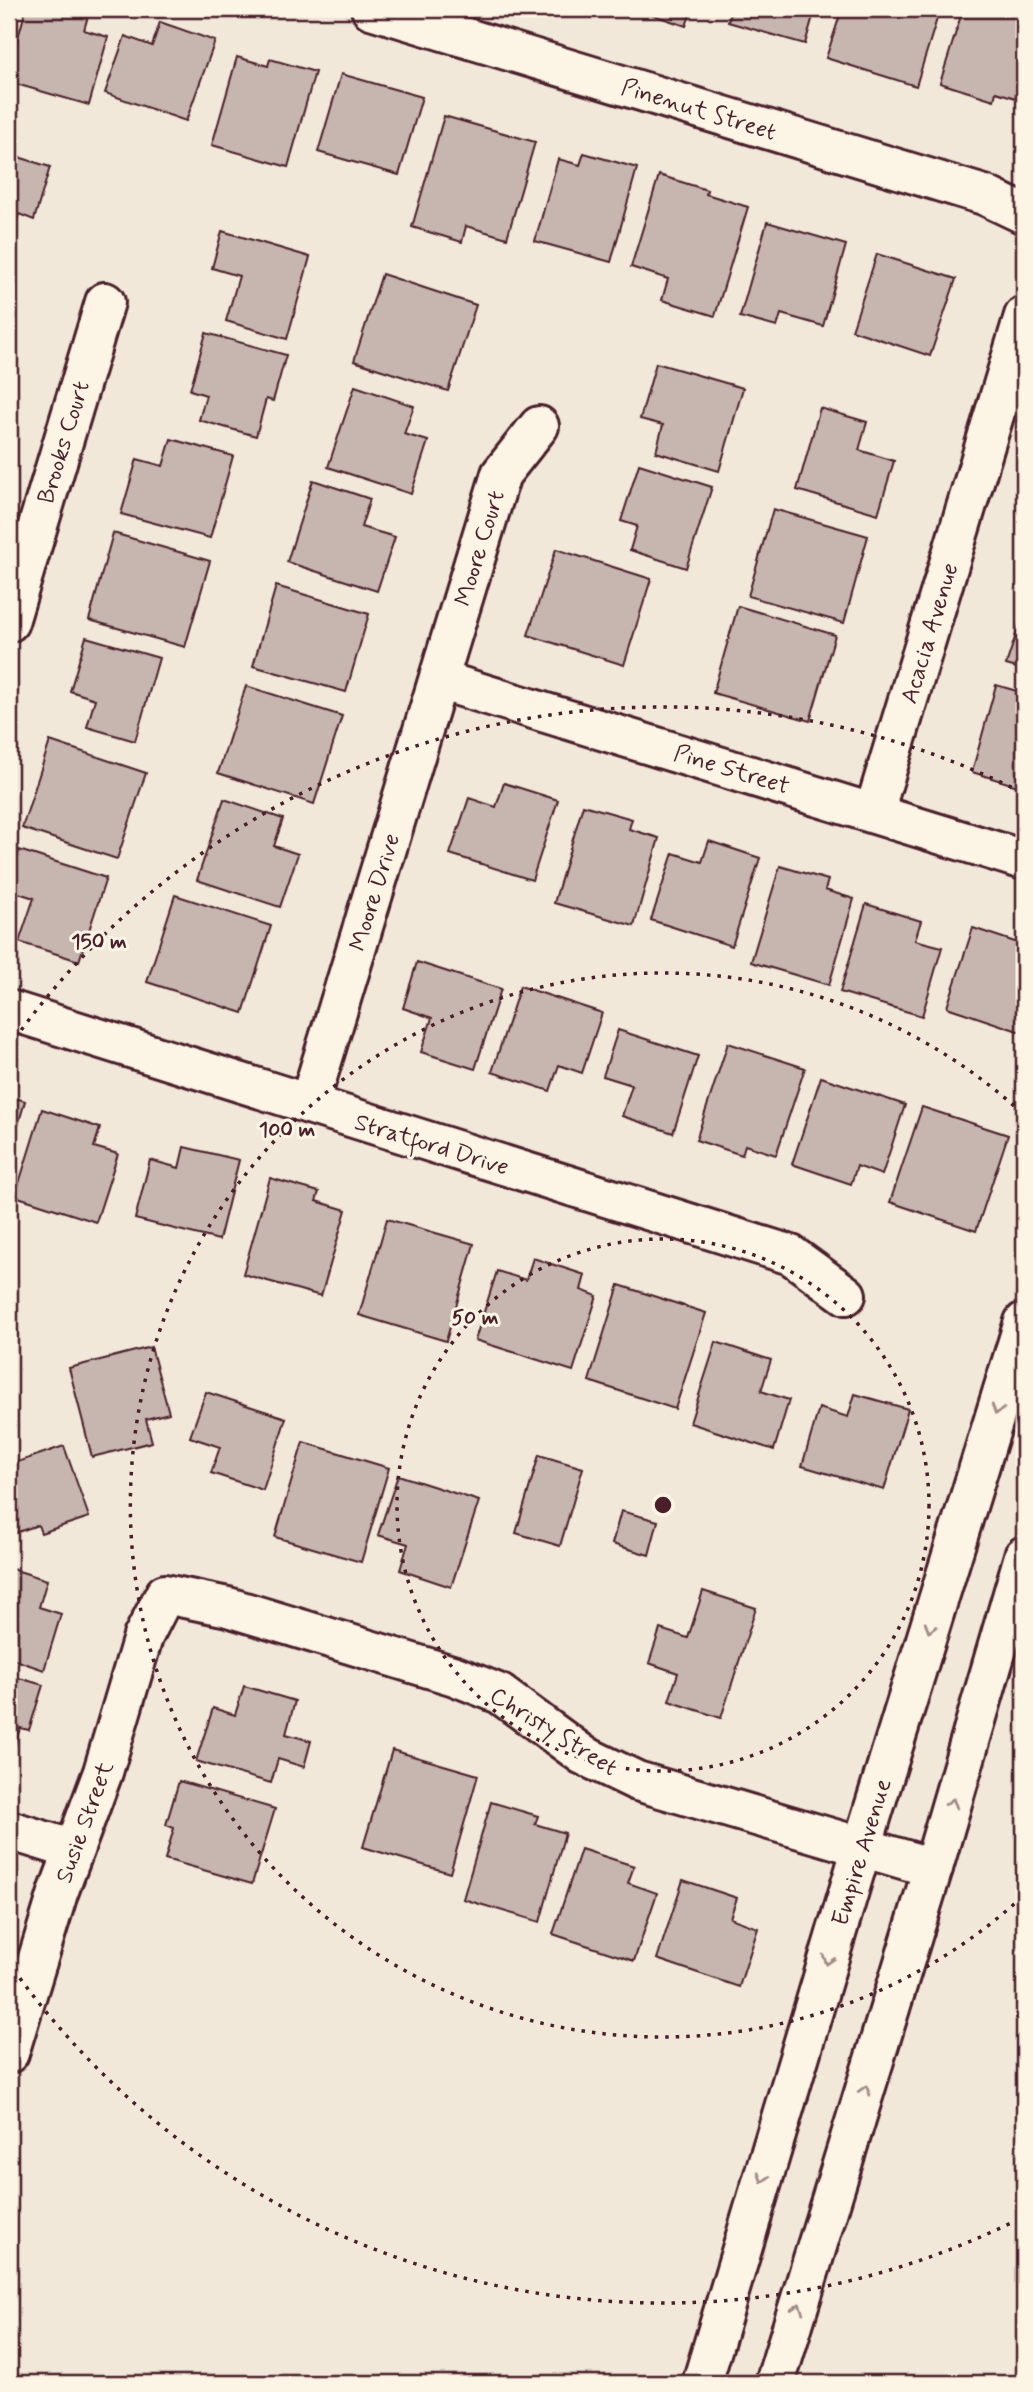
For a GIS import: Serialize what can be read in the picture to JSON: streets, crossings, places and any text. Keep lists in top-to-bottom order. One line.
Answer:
{"streets":{"street":["Pinenut Street","Brooks Court","Moore Court","Acacia Avenue","Pine Street","Moore Drive","Stratford Drive","Christy Street","Susie Street","Empire Avenue"]},"crossings":[["Moore Court","Pine Street"],["Moore Court","Moore Drive"],["Acacia Avenue","Pine Street"],["Pine Street","Moore Drive"],["Moore Drive","Stratford Drive"],["Christy Street","Susie Street"],["Christy Street","Empire Avenue"]],"rings":["150 m","100 m","50 m"]}
